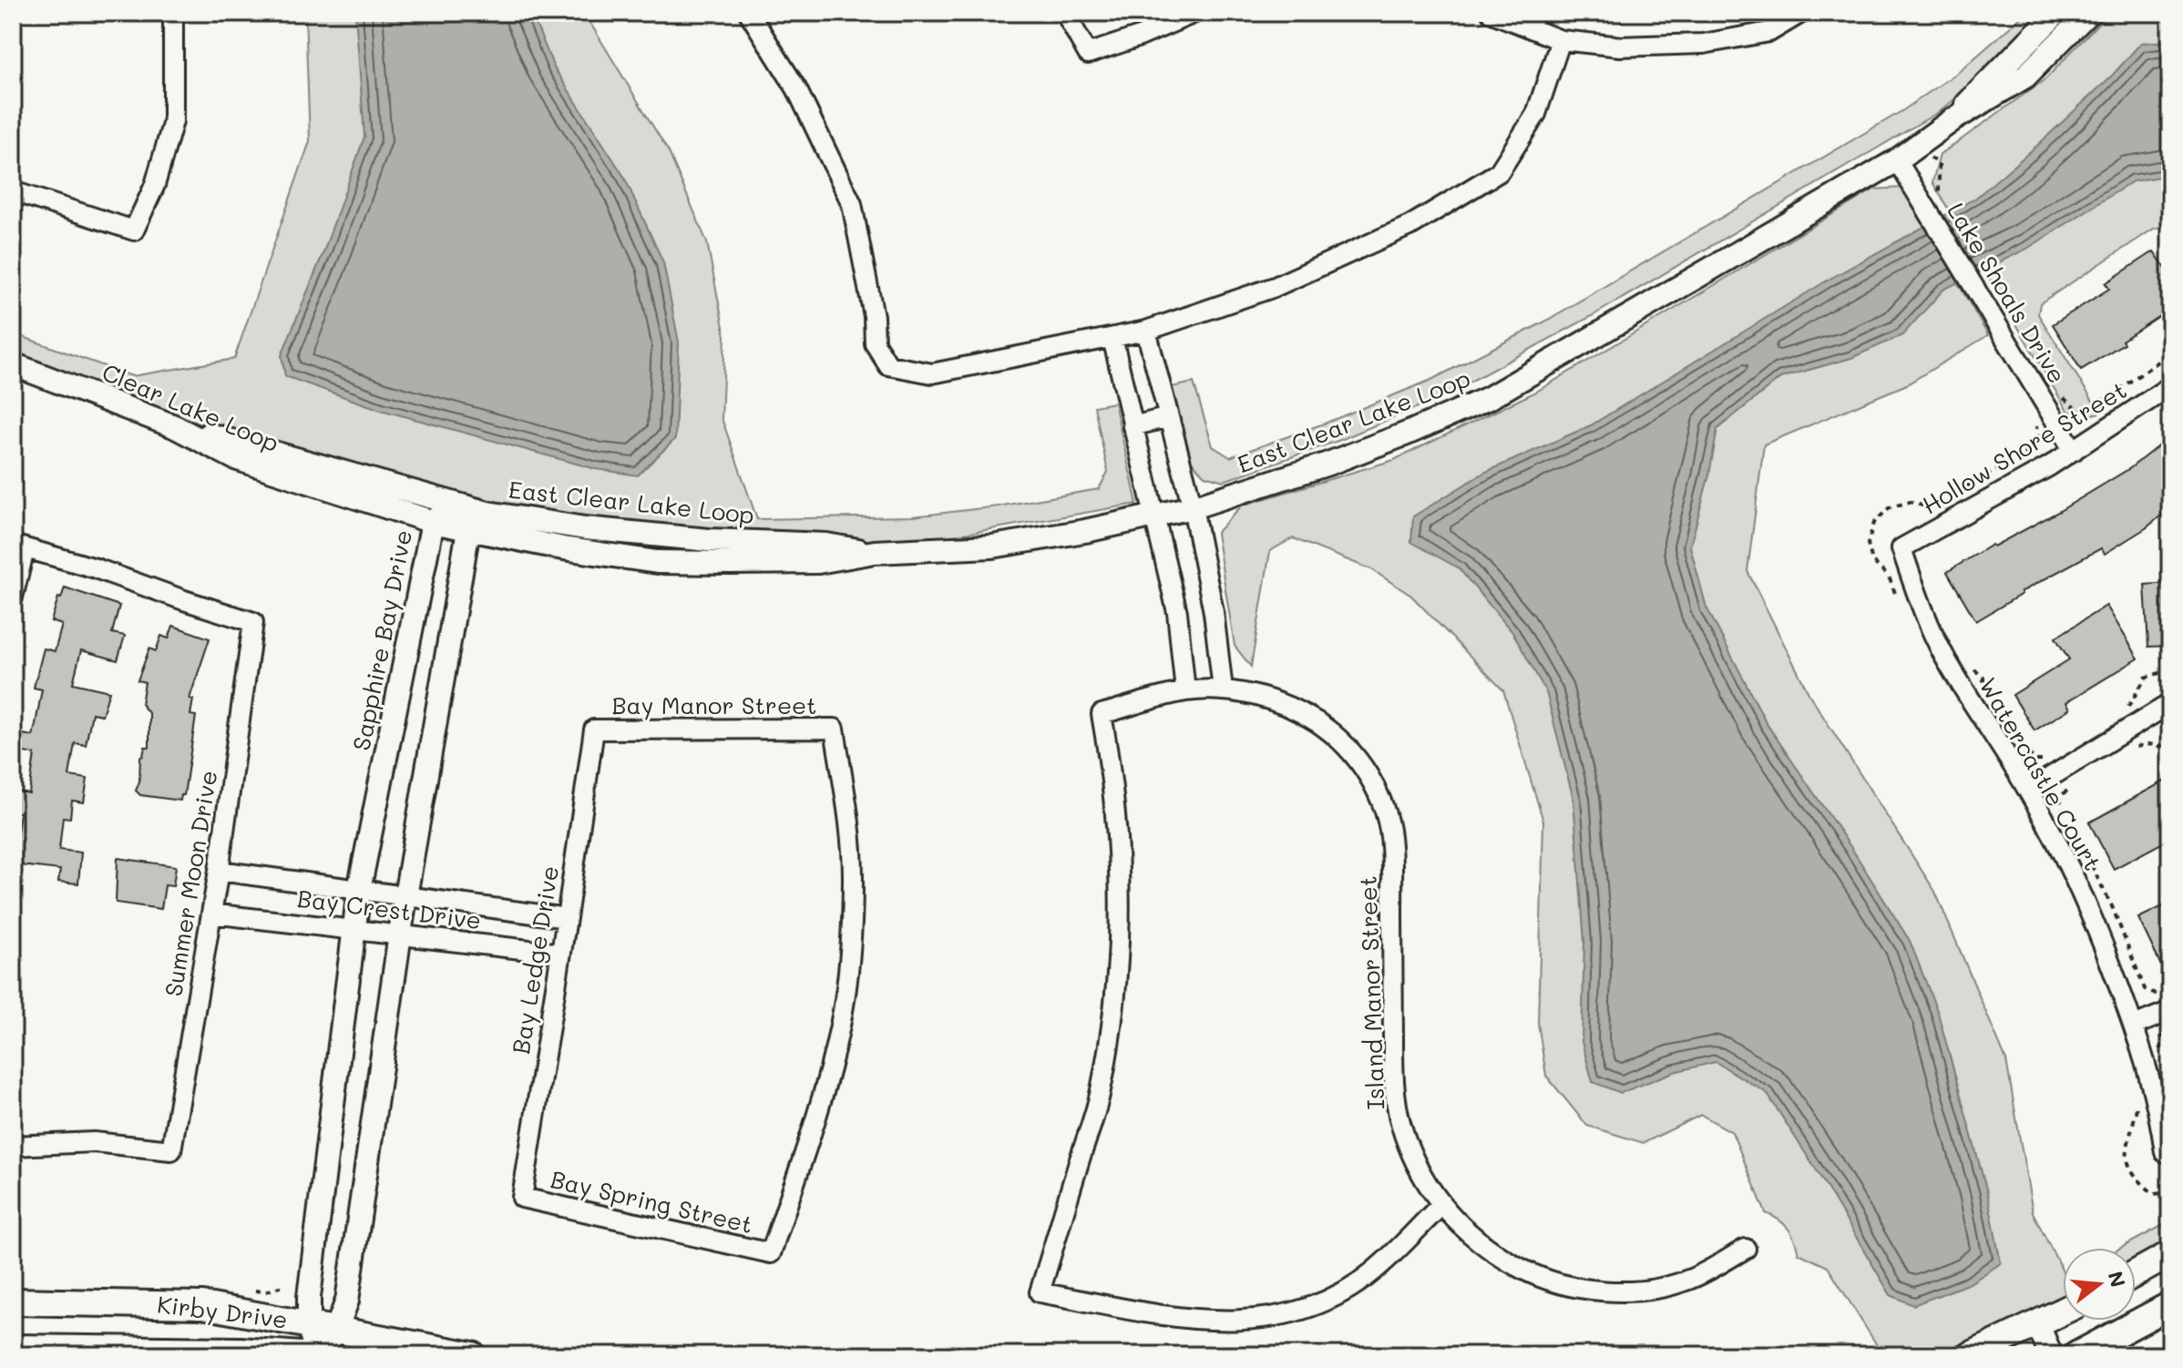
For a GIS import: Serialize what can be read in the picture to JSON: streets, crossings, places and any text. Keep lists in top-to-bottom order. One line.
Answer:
{"streets":{"main road":["Kirby Drive"],"street":["Lake Shoals Drive","Clear Lake Loop","East Clear Lake Loop","Hollow Shore Street","Sapphire Bay Drive","Bay Manor Street","Watercastle Court","Summer Moon Drive","Bay Crest Drive","Bay Ledge Drive","Island Manor Street","Bay Spring Street"]},"crossings":[["Lake Shoals Drive","East Clear Lake Loop"],["Lake Shoals Drive","Hollow Shore Street"],["Clear Lake Loop","East Clear Lake Loop"],["Clear Lake Loop","Sapphire Bay Drive"],["East Clear Lake Loop","Sapphire Bay Drive"],["Hollow Shore Street","Watercastle Court"],["Sapphire Bay Drive","Bay Crest Drive"],["Sapphire Bay Drive","Kirby Drive"],["Bay Manor Street","Bay Ledge Drive"],["Bay Manor Street","Bay Spring Street"],["Summer Moon Drive","Bay Crest Drive"],["Bay Crest Drive","Bay Ledge Drive"],["Bay Ledge Drive","Bay Spring Street"]],"north":"right"}
